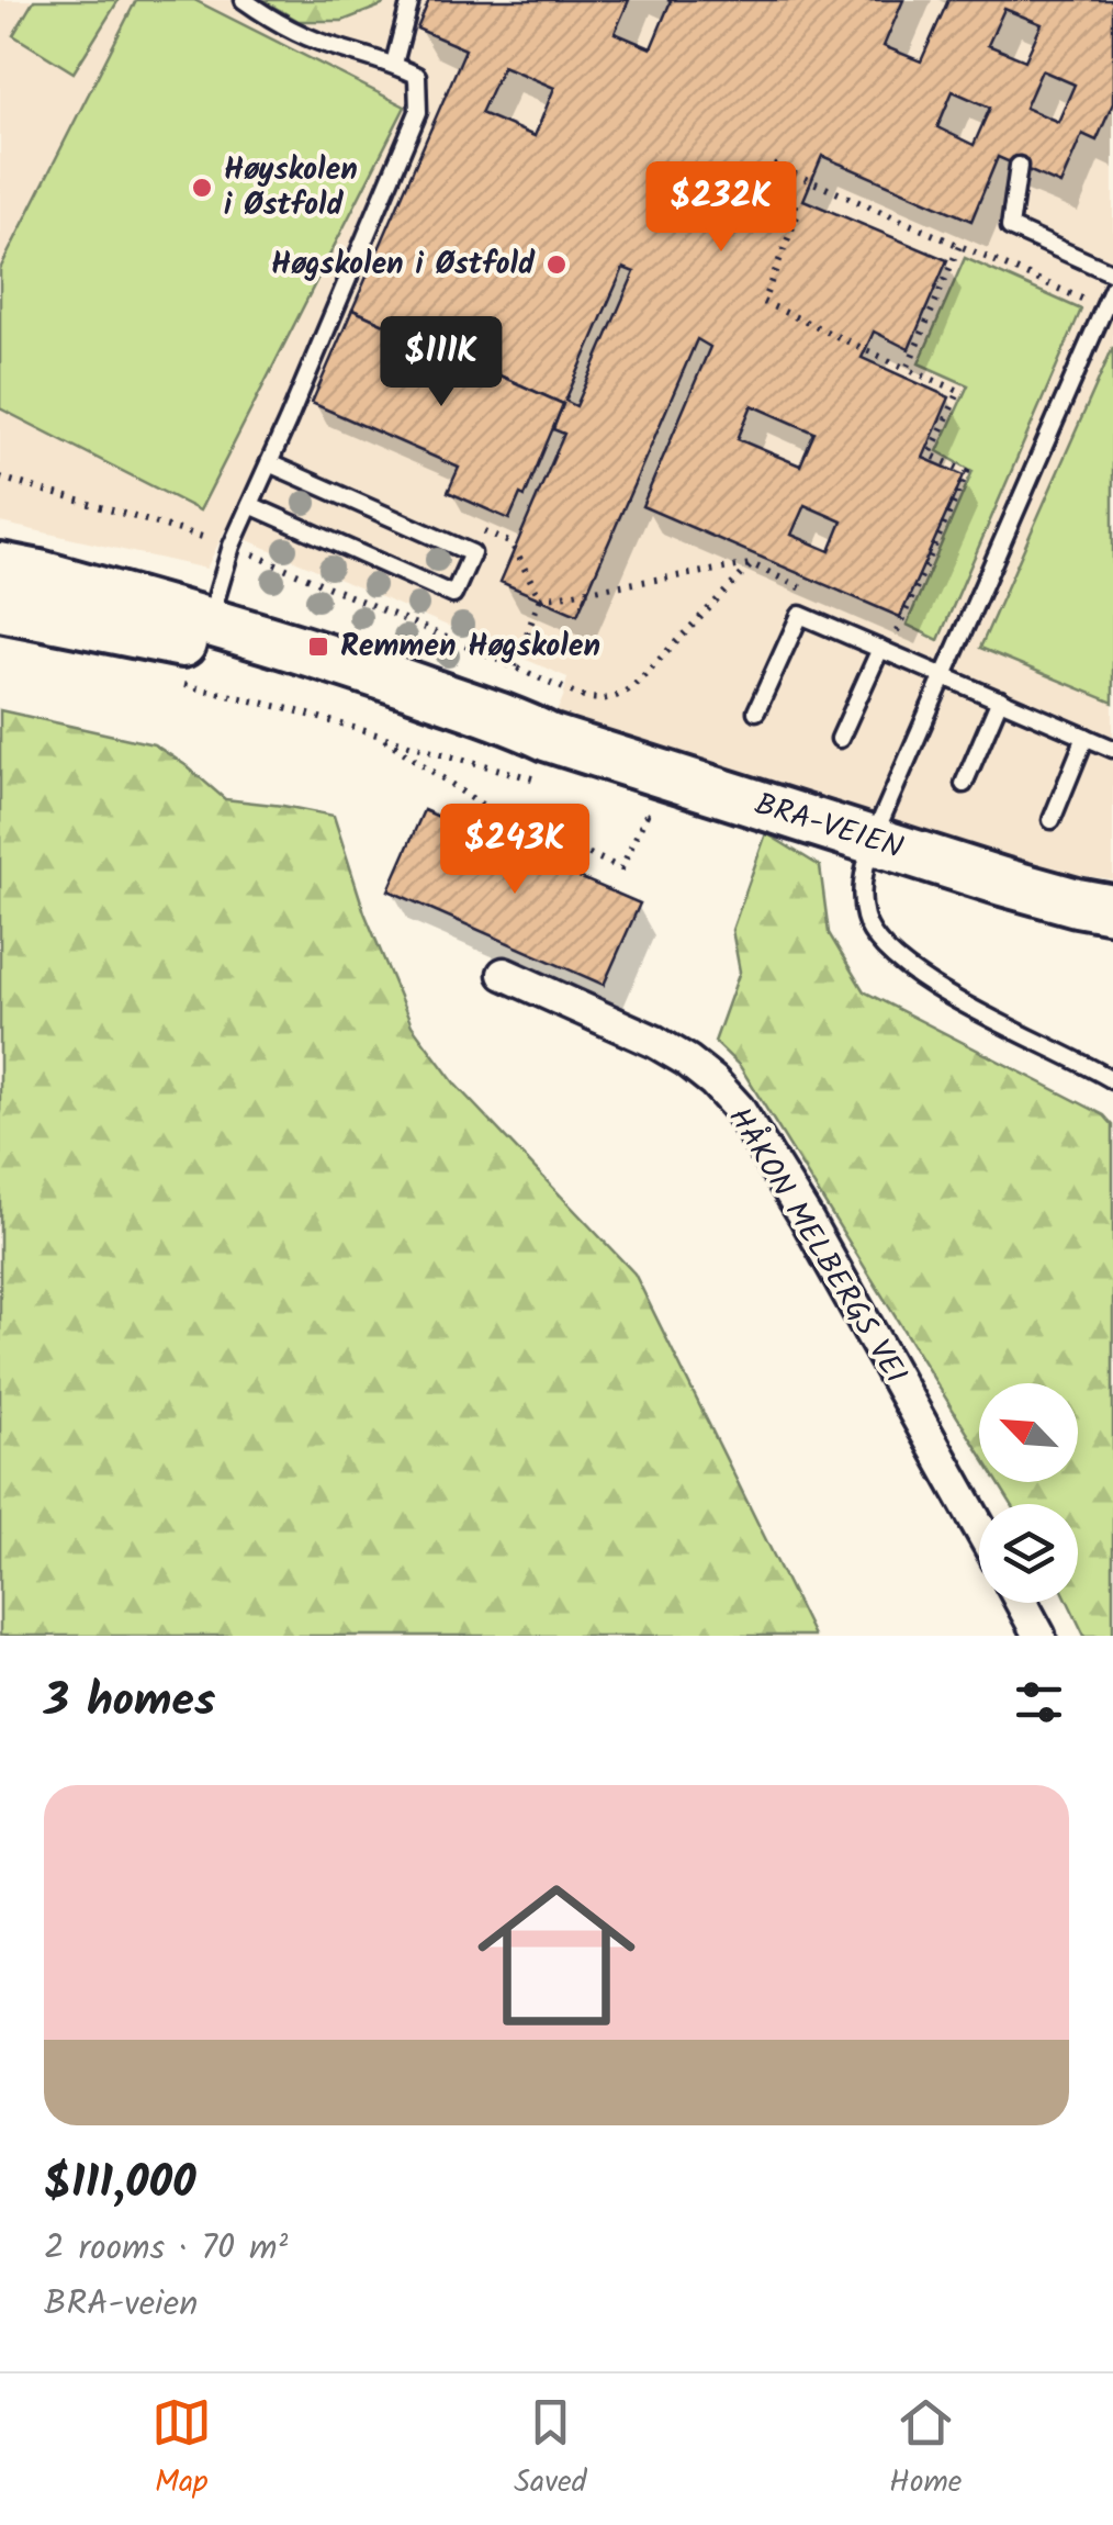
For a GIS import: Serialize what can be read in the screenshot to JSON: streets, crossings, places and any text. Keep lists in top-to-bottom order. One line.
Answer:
{"streets":{"main road":["BRA-VEIEN"],"street":["HÅKON MELBERGS VEI"]},"places":{"other":["Høyskolen i Østfold","Høgskolen i Østfold"],"transit":["Remmen Høgskolen"]},"north":"top left","page":{"price":["$232K","$111K","$243K"],"heading":"3 homes","list":[{"name":"$111,000","note":"2 rooms · 70 m² · BRA-veien"}],"tabs":["Map","Saved","Home"]}}
